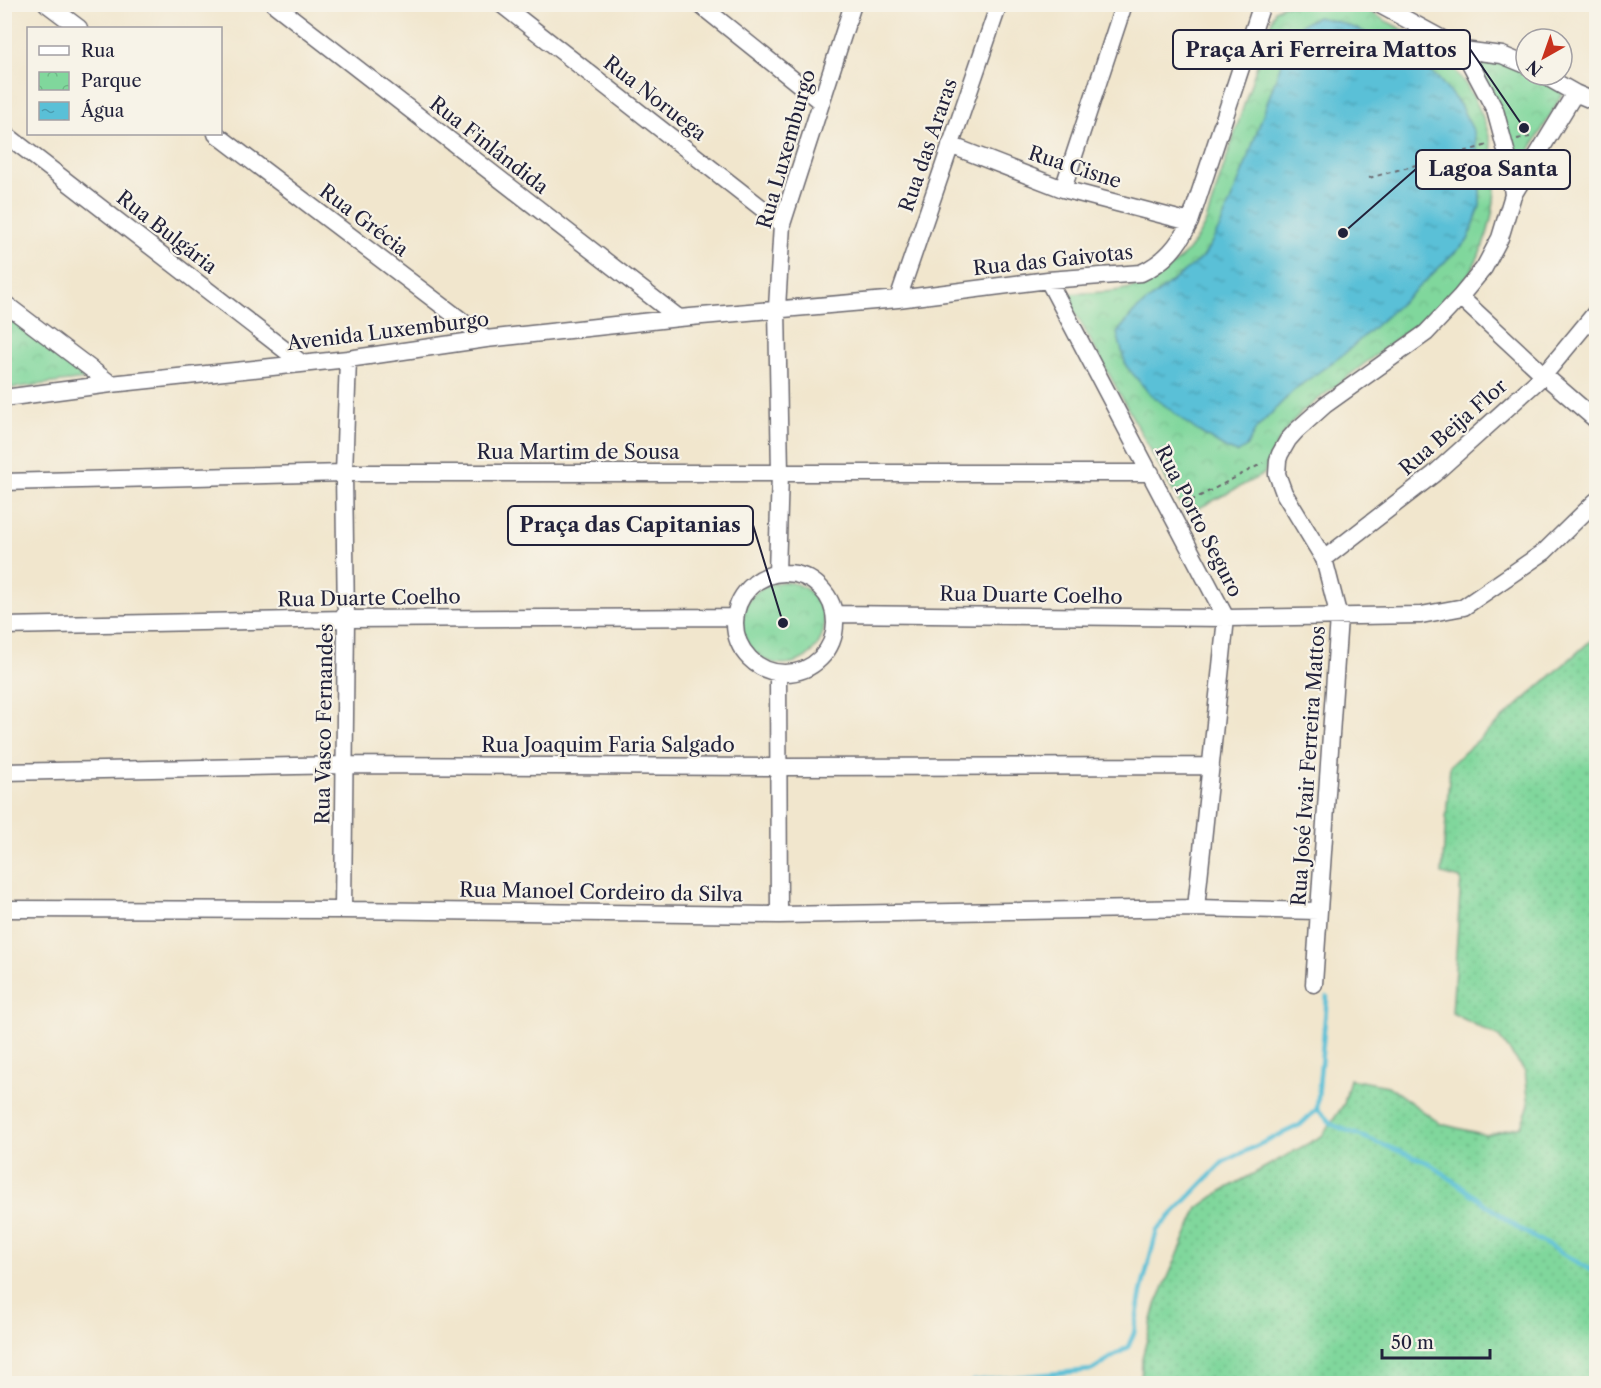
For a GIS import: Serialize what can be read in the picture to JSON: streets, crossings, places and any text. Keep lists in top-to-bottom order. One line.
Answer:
{"streets":{"street":["Rua Noruega","Rua Finlândida","Rua das Araras","Rua Luxemburgo","Rua Cisne","Rua Grécia","Rua Bulgária","Rua das Gaivotas","Avenida Luxemburgo","Rua Beija Flor","Rua Martim de Sousa","Rua Porto Seguro","Rua Duarte Coelho","Rua Vasco Fernandes","Rua Joaquim Faria Salgado","Rua José Ivair Ferreira Mattos","Rua Manoel Cordeiro da Silva"]},"crossings":[["Rua Noruega","Rua Luxemburgo"],["Rua Finlândida","Avenida Luxemburgo"],["Rua das Araras","Rua Cisne"],["Rua das Araras","Rua das Gaivotas"],["Rua Luxemburgo","Rua das Gaivotas"],["Rua Luxemburgo","Avenida Luxemburgo"],["Rua Luxemburgo","Rua Martim de Sousa"],["Rua Luxemburgo","Rua Duarte Coelho"],["Rua Cisne","Rua das Gaivotas"],["Rua Grécia","Avenida Luxemburgo"],["Rua Bulgária","Avenida Luxemburgo"],["Rua das Gaivotas","Avenida Luxemburgo"],["Rua das Gaivotas","Rua Porto Seguro"],["Avenida Luxemburgo","Rua Vasco Fernandes"],["Rua Beija Flor","Rua José Ivair Ferreira Mattos"],["Rua Martim de Sousa","Rua Porto Seguro"],["Rua Martim de Sousa","Rua Vasco Fernandes"],["Rua Porto Seguro","Rua Duarte Coelho"],["Rua Porto Seguro","Rua Joaquim Faria Salgado"],["Rua Porto Seguro","Rua Manoel Cordeiro da Silva"],["Rua Duarte Coelho","Rua Vasco Fernandes"],["Rua Duarte Coelho","Rua José Ivair Ferreira Mattos"],["Rua Vasco Fernandes","Rua Joaquim Faria Salgado"],["Rua Vasco Fernandes","Rua Manoel Cordeiro da Silva"],["Rua José Ivair Ferreira Mattos","Rua Manoel Cordeiro da Silva"]],"places":["Praça Ari Ferreira Mattos","Lagoa Santa","Praça das Capitanias"],"legend":["Rua","Parque","Água"],"scale_bar":"50 m","north":"bottom left"}
